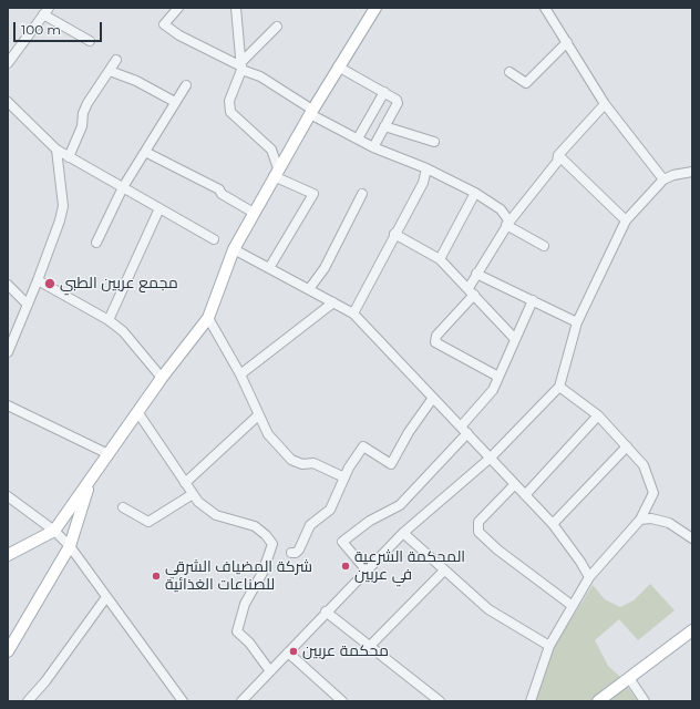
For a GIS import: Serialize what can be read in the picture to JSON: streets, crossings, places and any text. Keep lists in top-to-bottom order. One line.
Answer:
{"places":["مجمع عربين الطبي","المحكمة الشرعية في عربين","شركة المضياف الشرقي للصناعات الغذائية","محكمة عربين"],"scale_bar":"100 m"}
